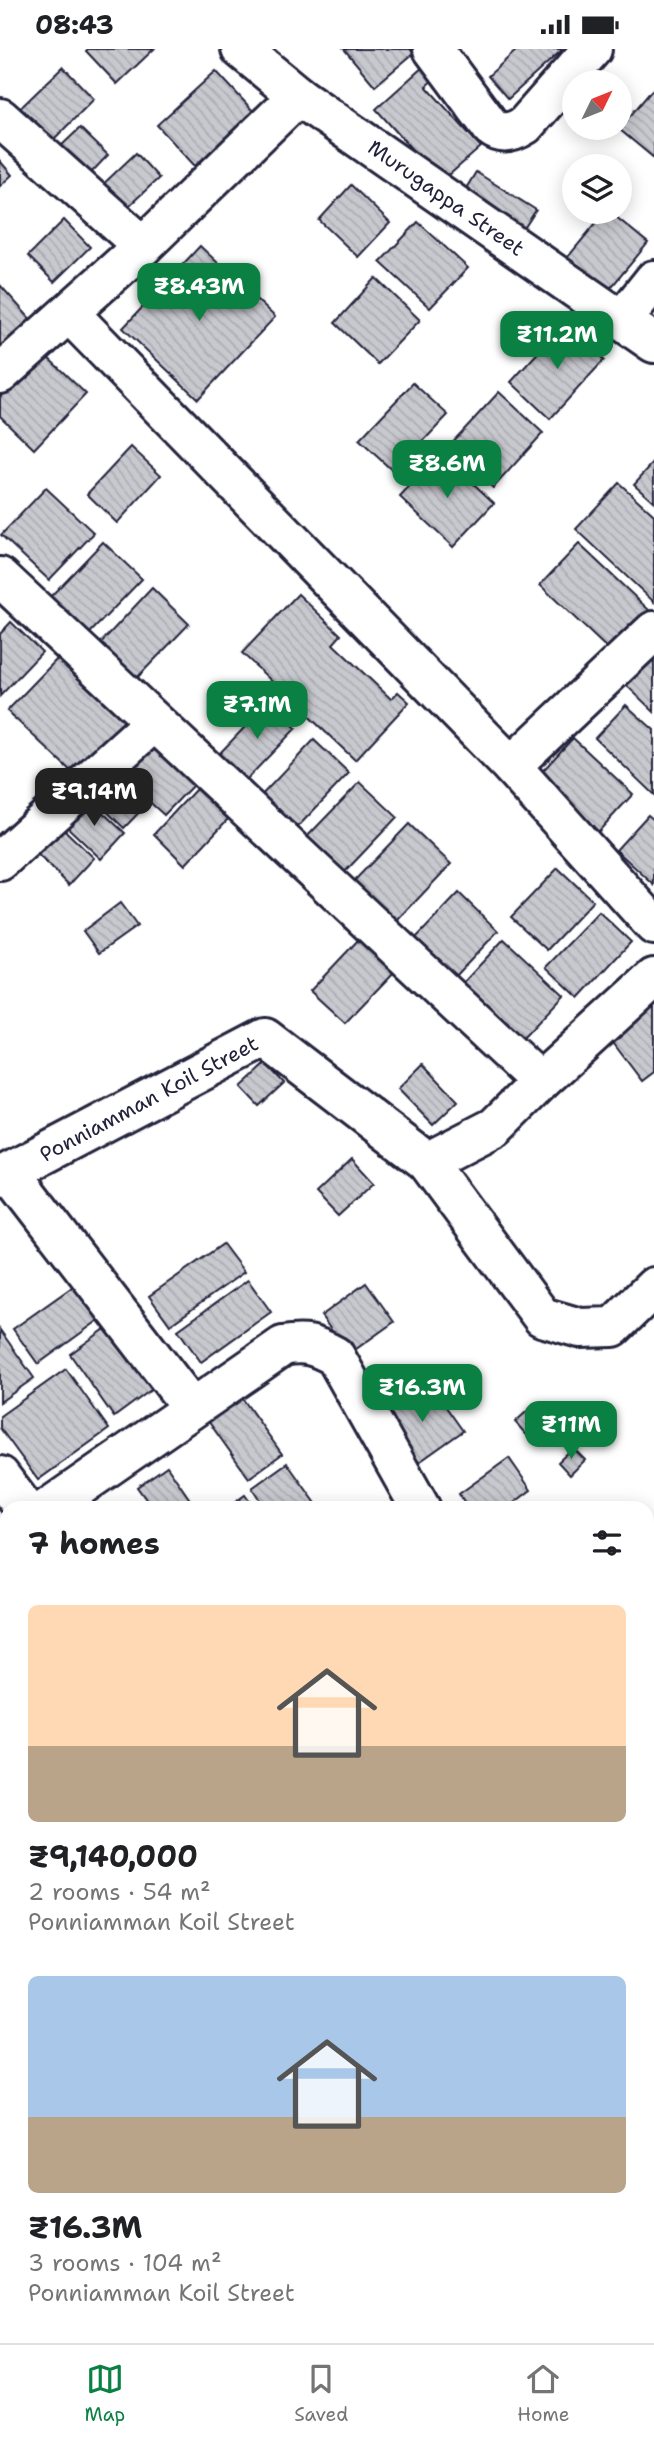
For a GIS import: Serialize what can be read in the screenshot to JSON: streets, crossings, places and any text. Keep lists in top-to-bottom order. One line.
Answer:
{"streets":{"street":["Murugappa Street","Ponniamman Koil Street"]},"north":"top right","page":{"status":"08:43","price":["₹8.43M","₹11.2M","₹8.6M","₹7.1M","₹9.14M","₹16.3M","₹11M"],"heading":"7 homes","list":[{"name":"₹9,140,000","note":"2 rooms · 54 m² · Ponniamman Koil Street"},{"name":"₹16.3M","note":"3 rooms · 104 m² · Ponniamman Koil Street"}],"tabs":["Map","Saved","Home"]}}
